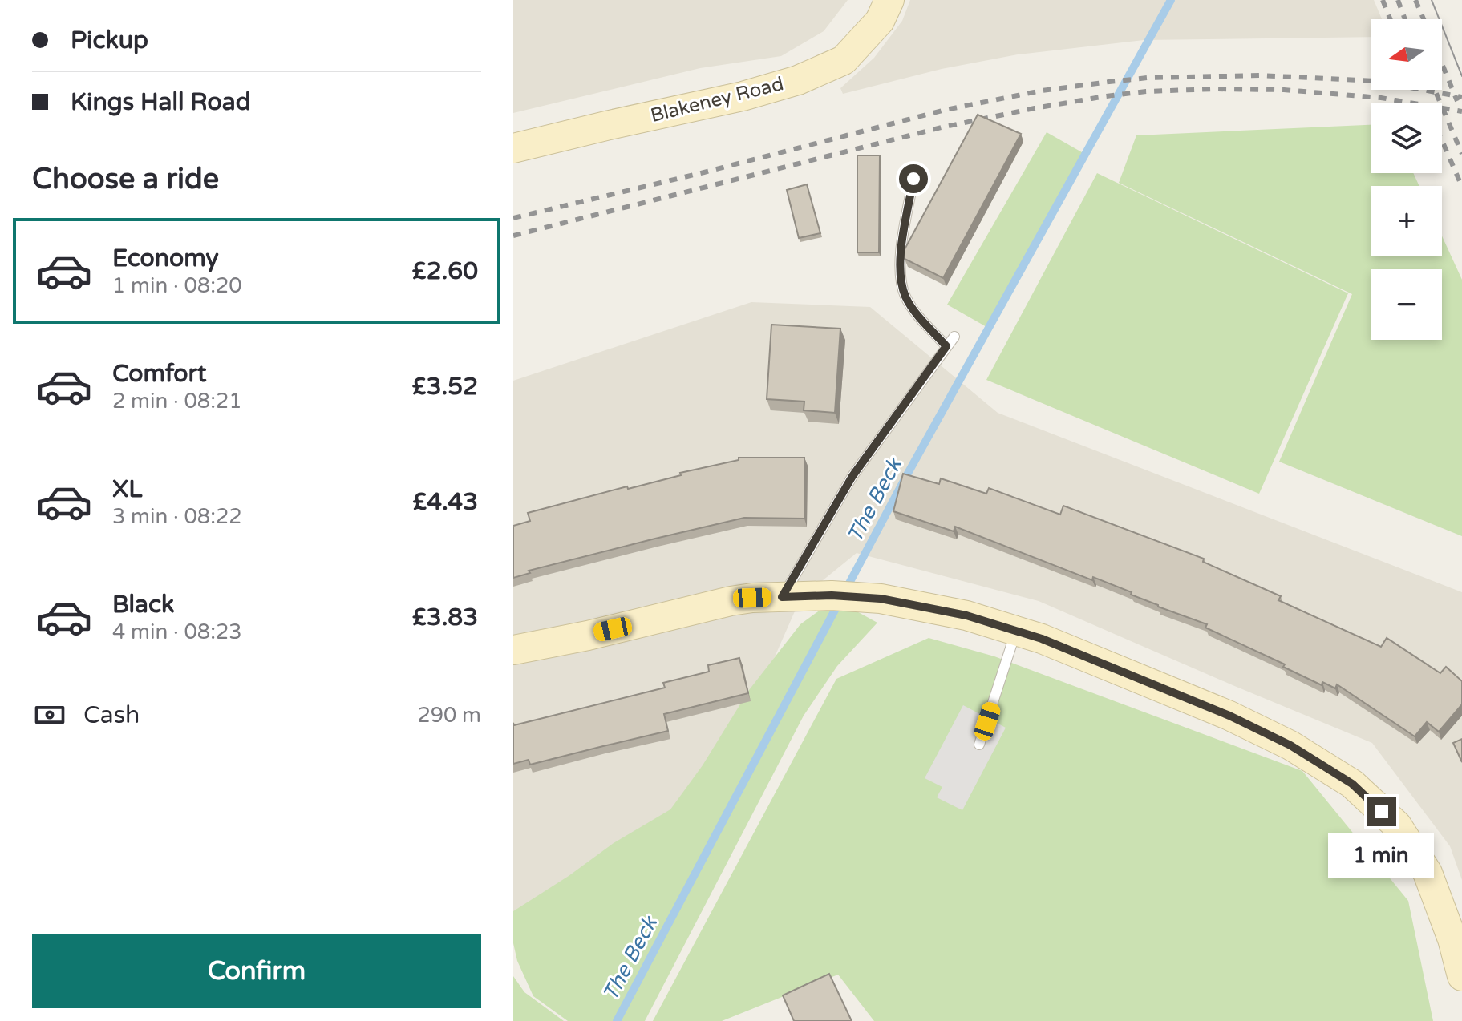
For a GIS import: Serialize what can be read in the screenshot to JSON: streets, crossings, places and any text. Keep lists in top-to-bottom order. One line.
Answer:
{"streets":{"street":["Blakeney Road"]},"water":["The Beck"],"north":"left","page":{"banner":["Pickup","Kings Hall Road"],"map_buttons":["+","−"],"heading":"Choose a ride","list":[{"name":"Economy","note":"1 min · 08:20","value":"£2.60"},{"name":"Comfort","note":"2 min · 08:21","value":"£3.52"},{"name":"XL","note":"3 min · 08:22","value":"£4.43"},{"name":"Black","note":"4 min · 08:23","value":"£3.83"}],"pay":["Cash","290 m"],"bubble":"1 min","buttons":"Confirm"}}
